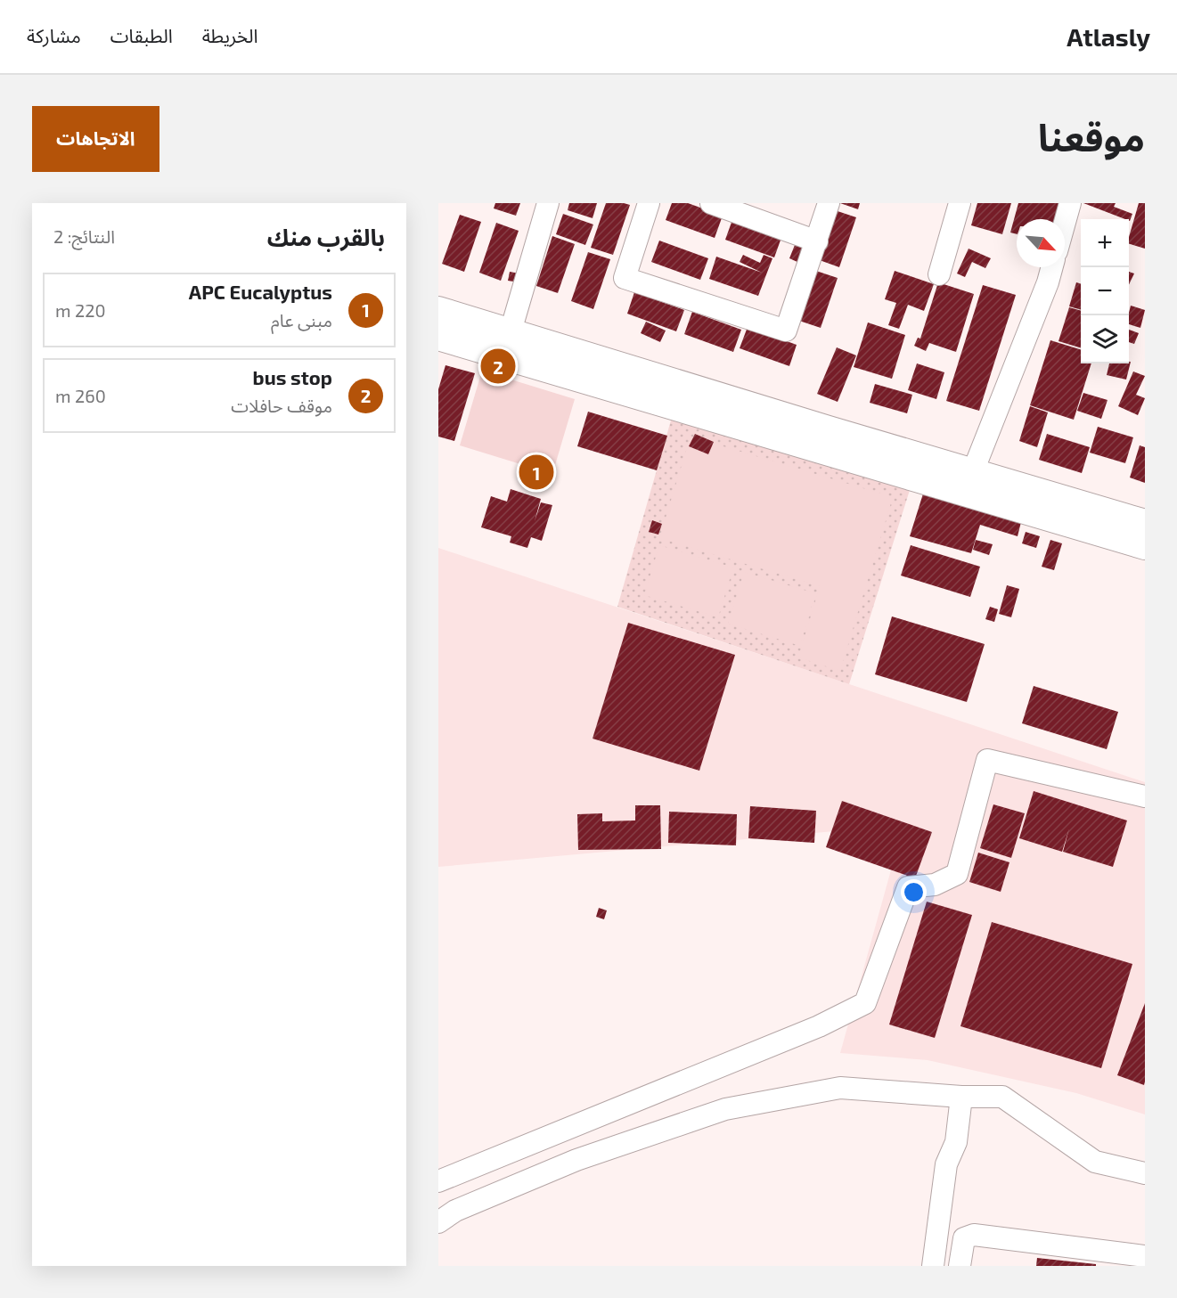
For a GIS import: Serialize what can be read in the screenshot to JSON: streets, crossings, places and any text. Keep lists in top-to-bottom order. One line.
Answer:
{"north":"bottom right","page":{"header":"Atlasly","nav":["الخريطة","الطبقات","مشاركة"],"title":"موقعنا","buttons":"الاتجاهات","heading":["بالقرب منك","النتائج: 2"],"map_buttons":["+","−"],"list":[{"mark":"1","name":"APC Eucalyptus","note":"مبنى عام","value":"220 m"},{"mark":"2","name":"bus stop","note":"موقف حافلات","value":"260 m"}],"pins":["2","1"]}}
